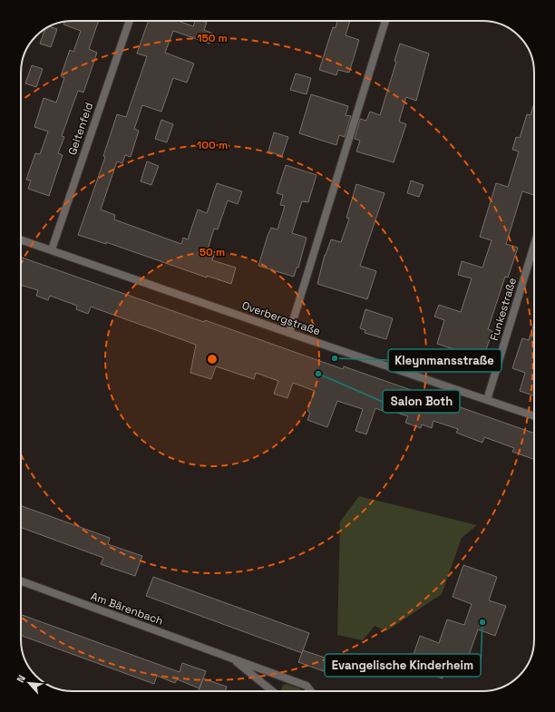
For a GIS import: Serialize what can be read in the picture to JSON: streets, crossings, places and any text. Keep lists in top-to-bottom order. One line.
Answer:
{"streets":{"street":["Geitenfeld","Funkestraße","Overbergstraße","Am Bärenbach"]},"crossings":[["Geitenfeld","Overbergstraße"],["Funkestraße","Overbergstraße"]],"places":["Kleynmansstraße","Salon Both","Evangelische Kinderheim"],"north":"top left","rings":["150 m","100 m","50 m"]}
